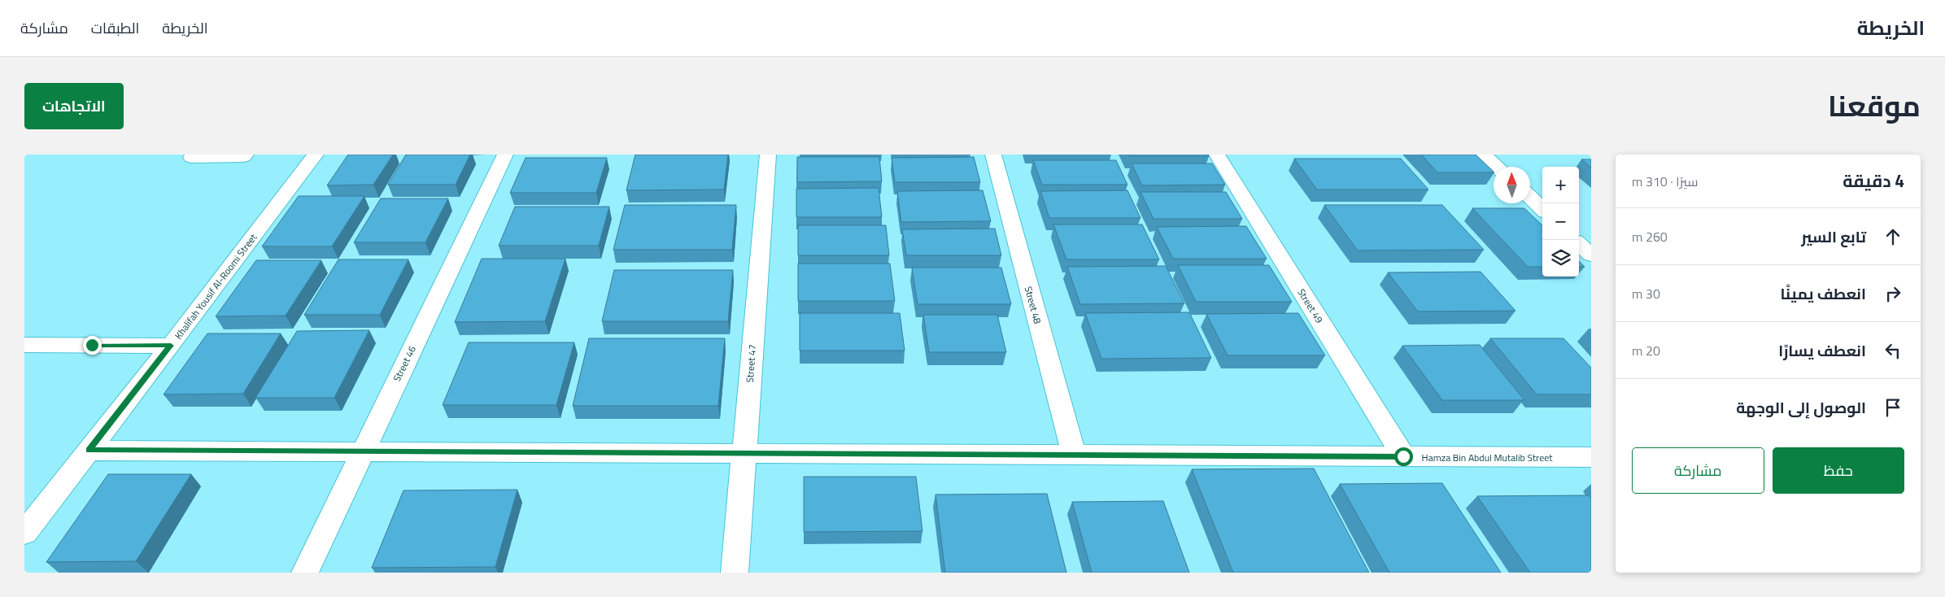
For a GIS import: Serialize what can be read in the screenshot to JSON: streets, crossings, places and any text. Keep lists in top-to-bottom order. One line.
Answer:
{"streets":{"street":["Khalifah Yousif Al-Roomi Street","Street 48","Street 49","Street 46","Street 47","Hamza Bin Abdul Mutalib Street"]},"crossings":[["Khalifah Yousif Al-Roomi Street","Hamza Bin Abdul Mutalib Street"],["Street 48","Hamza Bin Abdul Mutalib Street"],["Street 49","Hamza Bin Abdul Mutalib Street"],["Street 46","Hamza Bin Abdul Mutalib Street"],["Street 47","Hamza Bin Abdul Mutalib Street"]],"north":"top","page":{"header":"الخريطة","nav":["الخريطة","الطبقات","مشاركة"],"title":"موقعنا","buttons":["الاتجاهات",["حفظ","مشاركة"]],"heading":["4 دقيقة","سيرًا · 310 m"],"map_buttons":["+","−"],"list":[["تابع السير","260 m"],["انعطف يمينًا","30 m"],["انعطف يسارًا","20 m"],"الوصول إلى الوجهة"]}}
